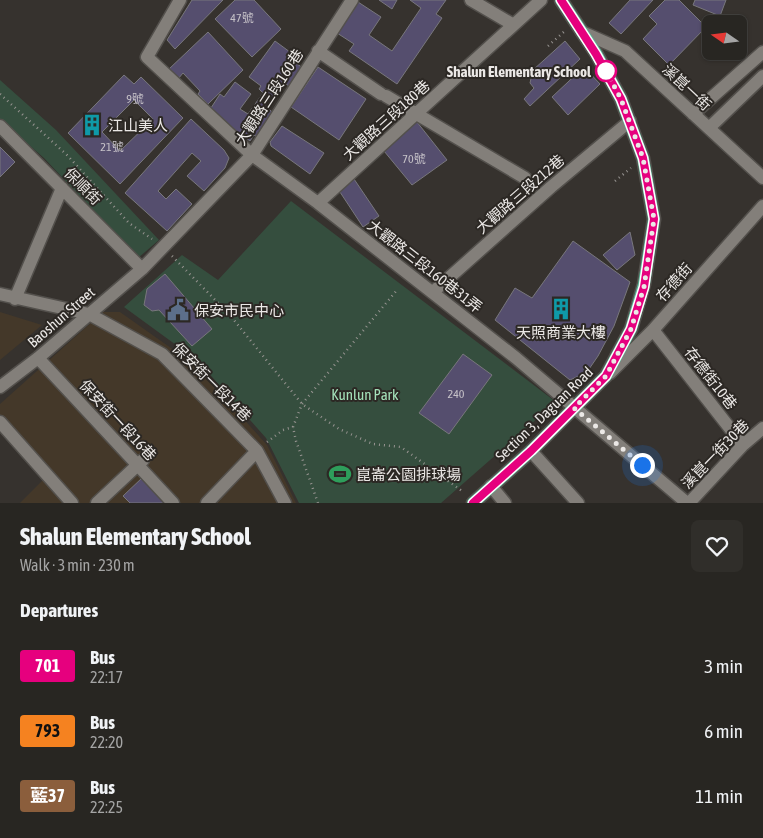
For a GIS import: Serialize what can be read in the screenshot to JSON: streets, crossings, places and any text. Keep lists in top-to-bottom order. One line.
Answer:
{"streets":{"main road":["Section 3, Daguan Road"],"street":["溪崑一街","大觀路三段160巷","大觀路三段180巷","保順街","大觀路三段212巷","大觀路三段160巷31弄","存德街","Baoshun Street","存德街10巷","保安街一段14巷","保安街一段16巷","溪崑一街30巷"]},"crossings":[["溪崑一街","Section 3, Daguan Road"],["大觀路三段160巷","保順街"],["大觀路三段160巷","大觀路三段160巷31弄"],["大觀路三段160巷","Baoshun Street"],["大觀路三段180巷","大觀路三段160巷31弄"],["保順街","Baoshun Street"],["大觀路三段212巷","大觀路三段160巷31弄"],["大觀路三段212巷","Section 3, Daguan Road"],["大觀路三段160巷31弄","Section 3, Daguan Road"],["大觀路三段160巷31弄","溪崑一街30巷"],["存德街","存德街10巷"],["存德街","Section 3, Daguan Road"],["Baoshun Street","保安街一段14巷"],["Baoshun Street","保安街一段16巷"],["存德街10巷","溪崑一街30巷"]],"parks":["Kunlun Park"],"places":{"other":["Shalun Elementary School"],"building":["江山美人","天照商業大樓"],"public building":["保安市民中心"],"sports":["崑崙公園排球場"]},"lines":["bus line 701"],"house_numbers":["47號","9號","21號","70號","240"],"north":"left","page":{"heading":[["Shalun Elementary School","Walk · 3 min · 230 m"],"Departures"],"list":[{"mark":"701","name":"Bus","note":"22:17","value":"3 min"},{"mark":"793","name":"Bus","note":"22:20","value":"6 min"},{"mark":"藍37","name":"Bus","note":"22:25","value":"11 min"}]}}
